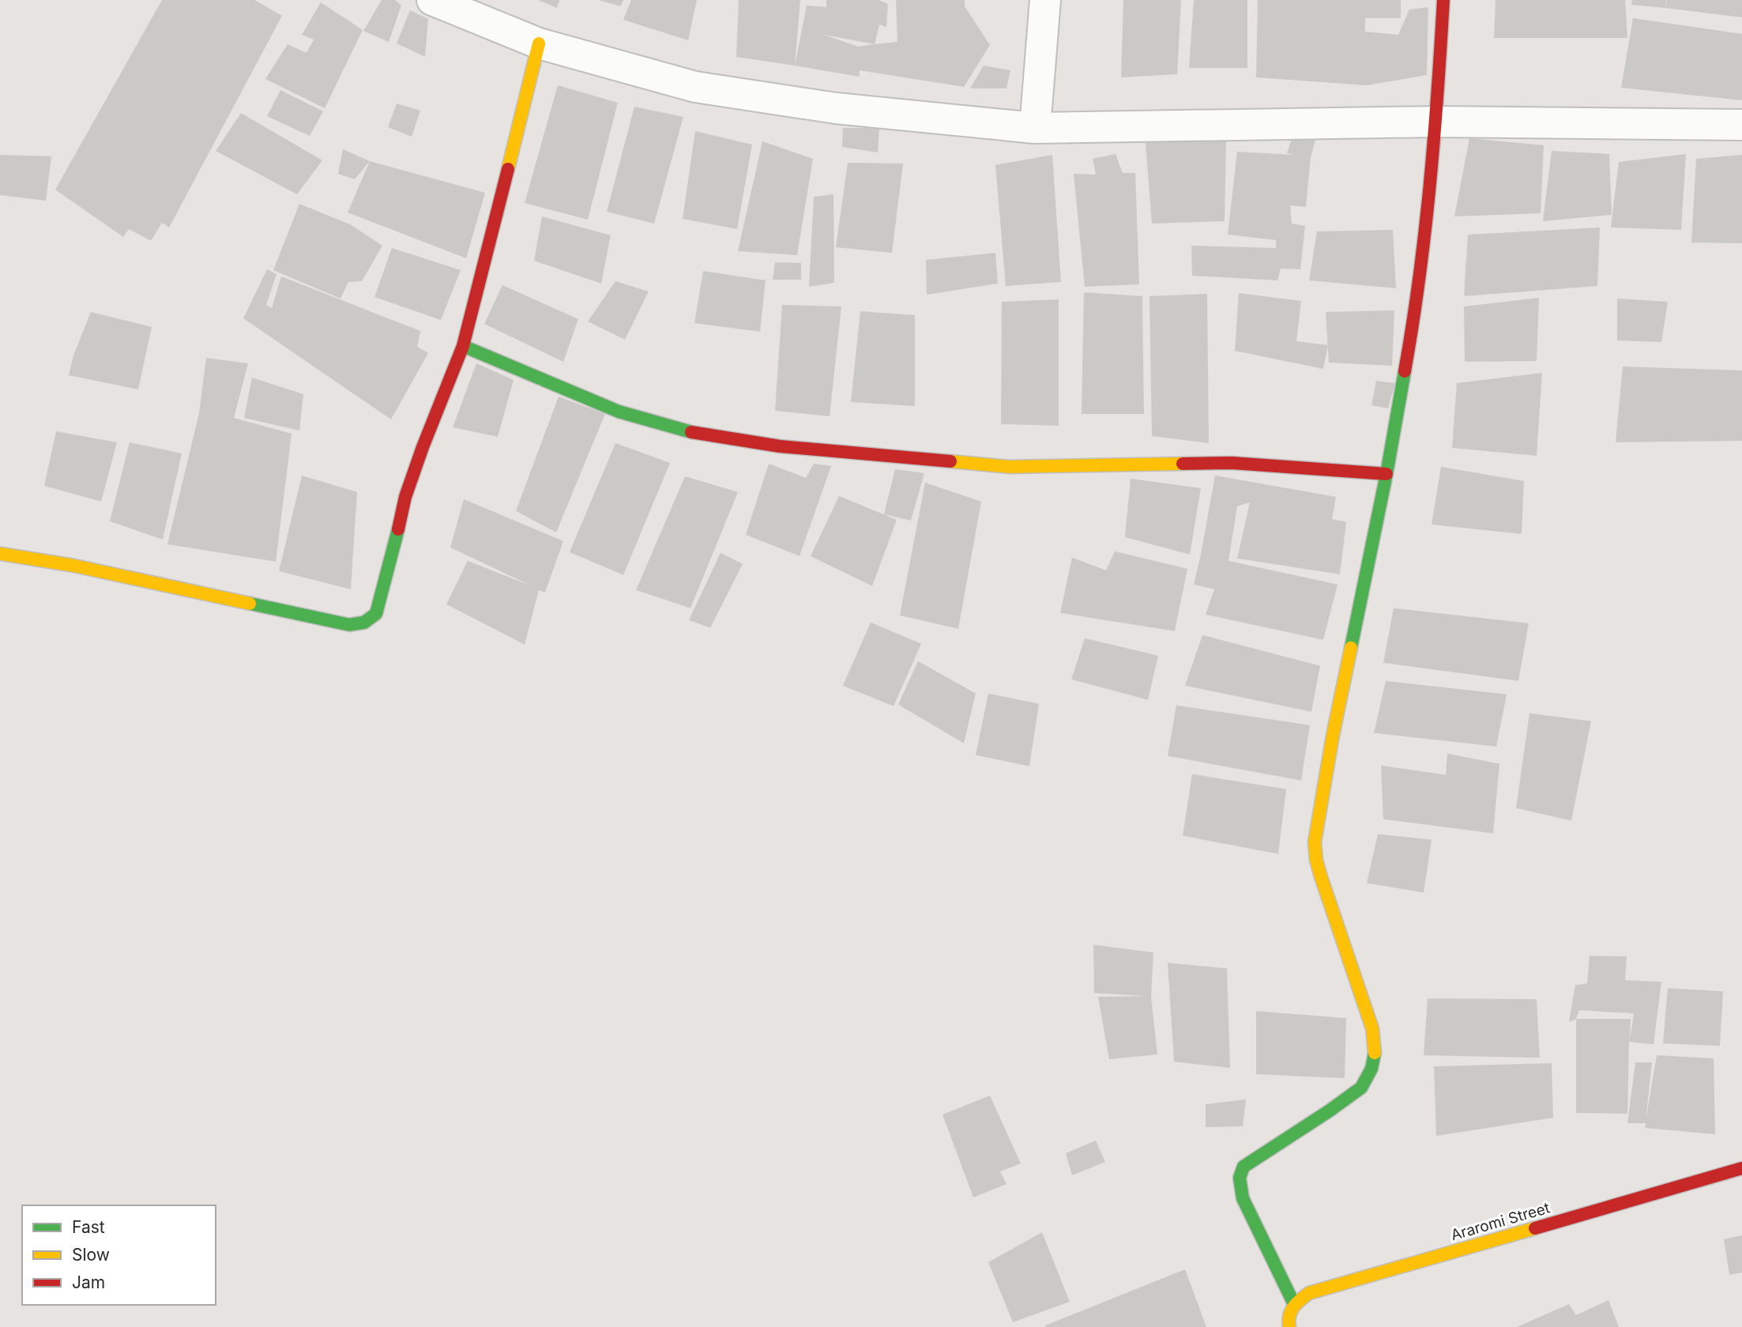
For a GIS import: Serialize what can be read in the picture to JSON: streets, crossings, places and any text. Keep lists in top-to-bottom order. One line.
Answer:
{"streets":{"street":["Araromi Street"]},"legend":["Fast","Slow","Jam"]}
